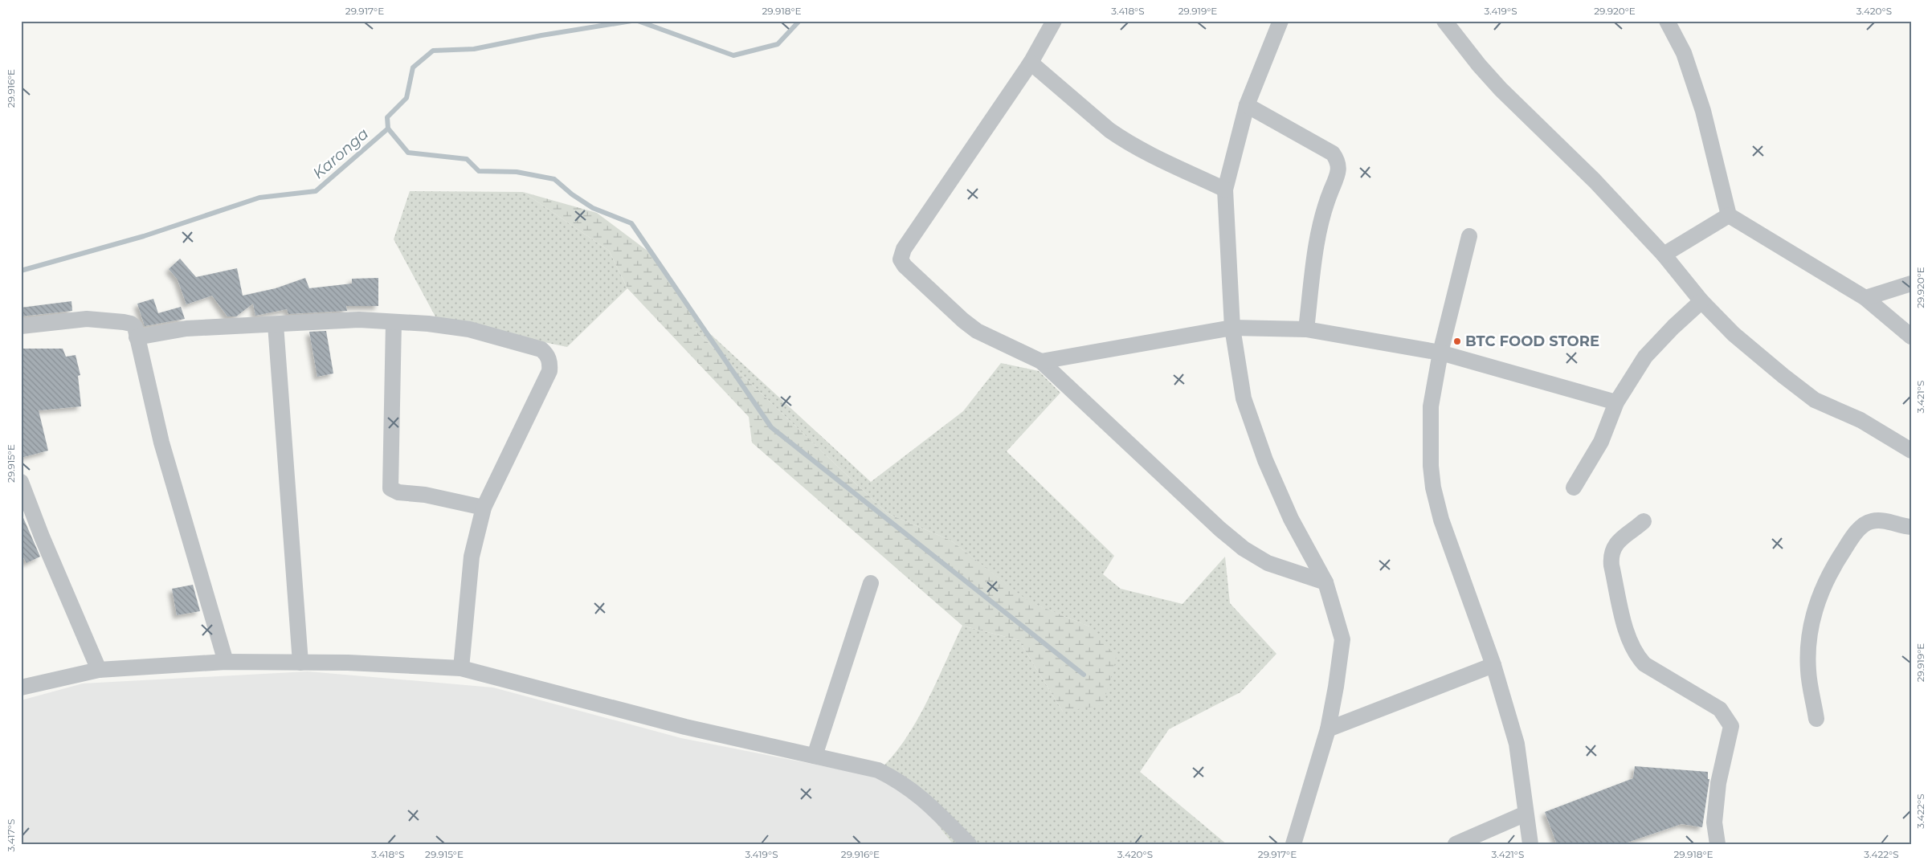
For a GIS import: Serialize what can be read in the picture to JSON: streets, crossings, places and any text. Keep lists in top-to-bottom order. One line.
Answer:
{"water":["Karonga"],"places":["BTC FOOD STORE"],"coordinates":["29.917°E","29.918°E","3.418°S","29.919°E","3.419°S","29.920°E","3.420°S","29.916°E","3.421°S","29.915°E","3.422°S","3.417°S"]}
